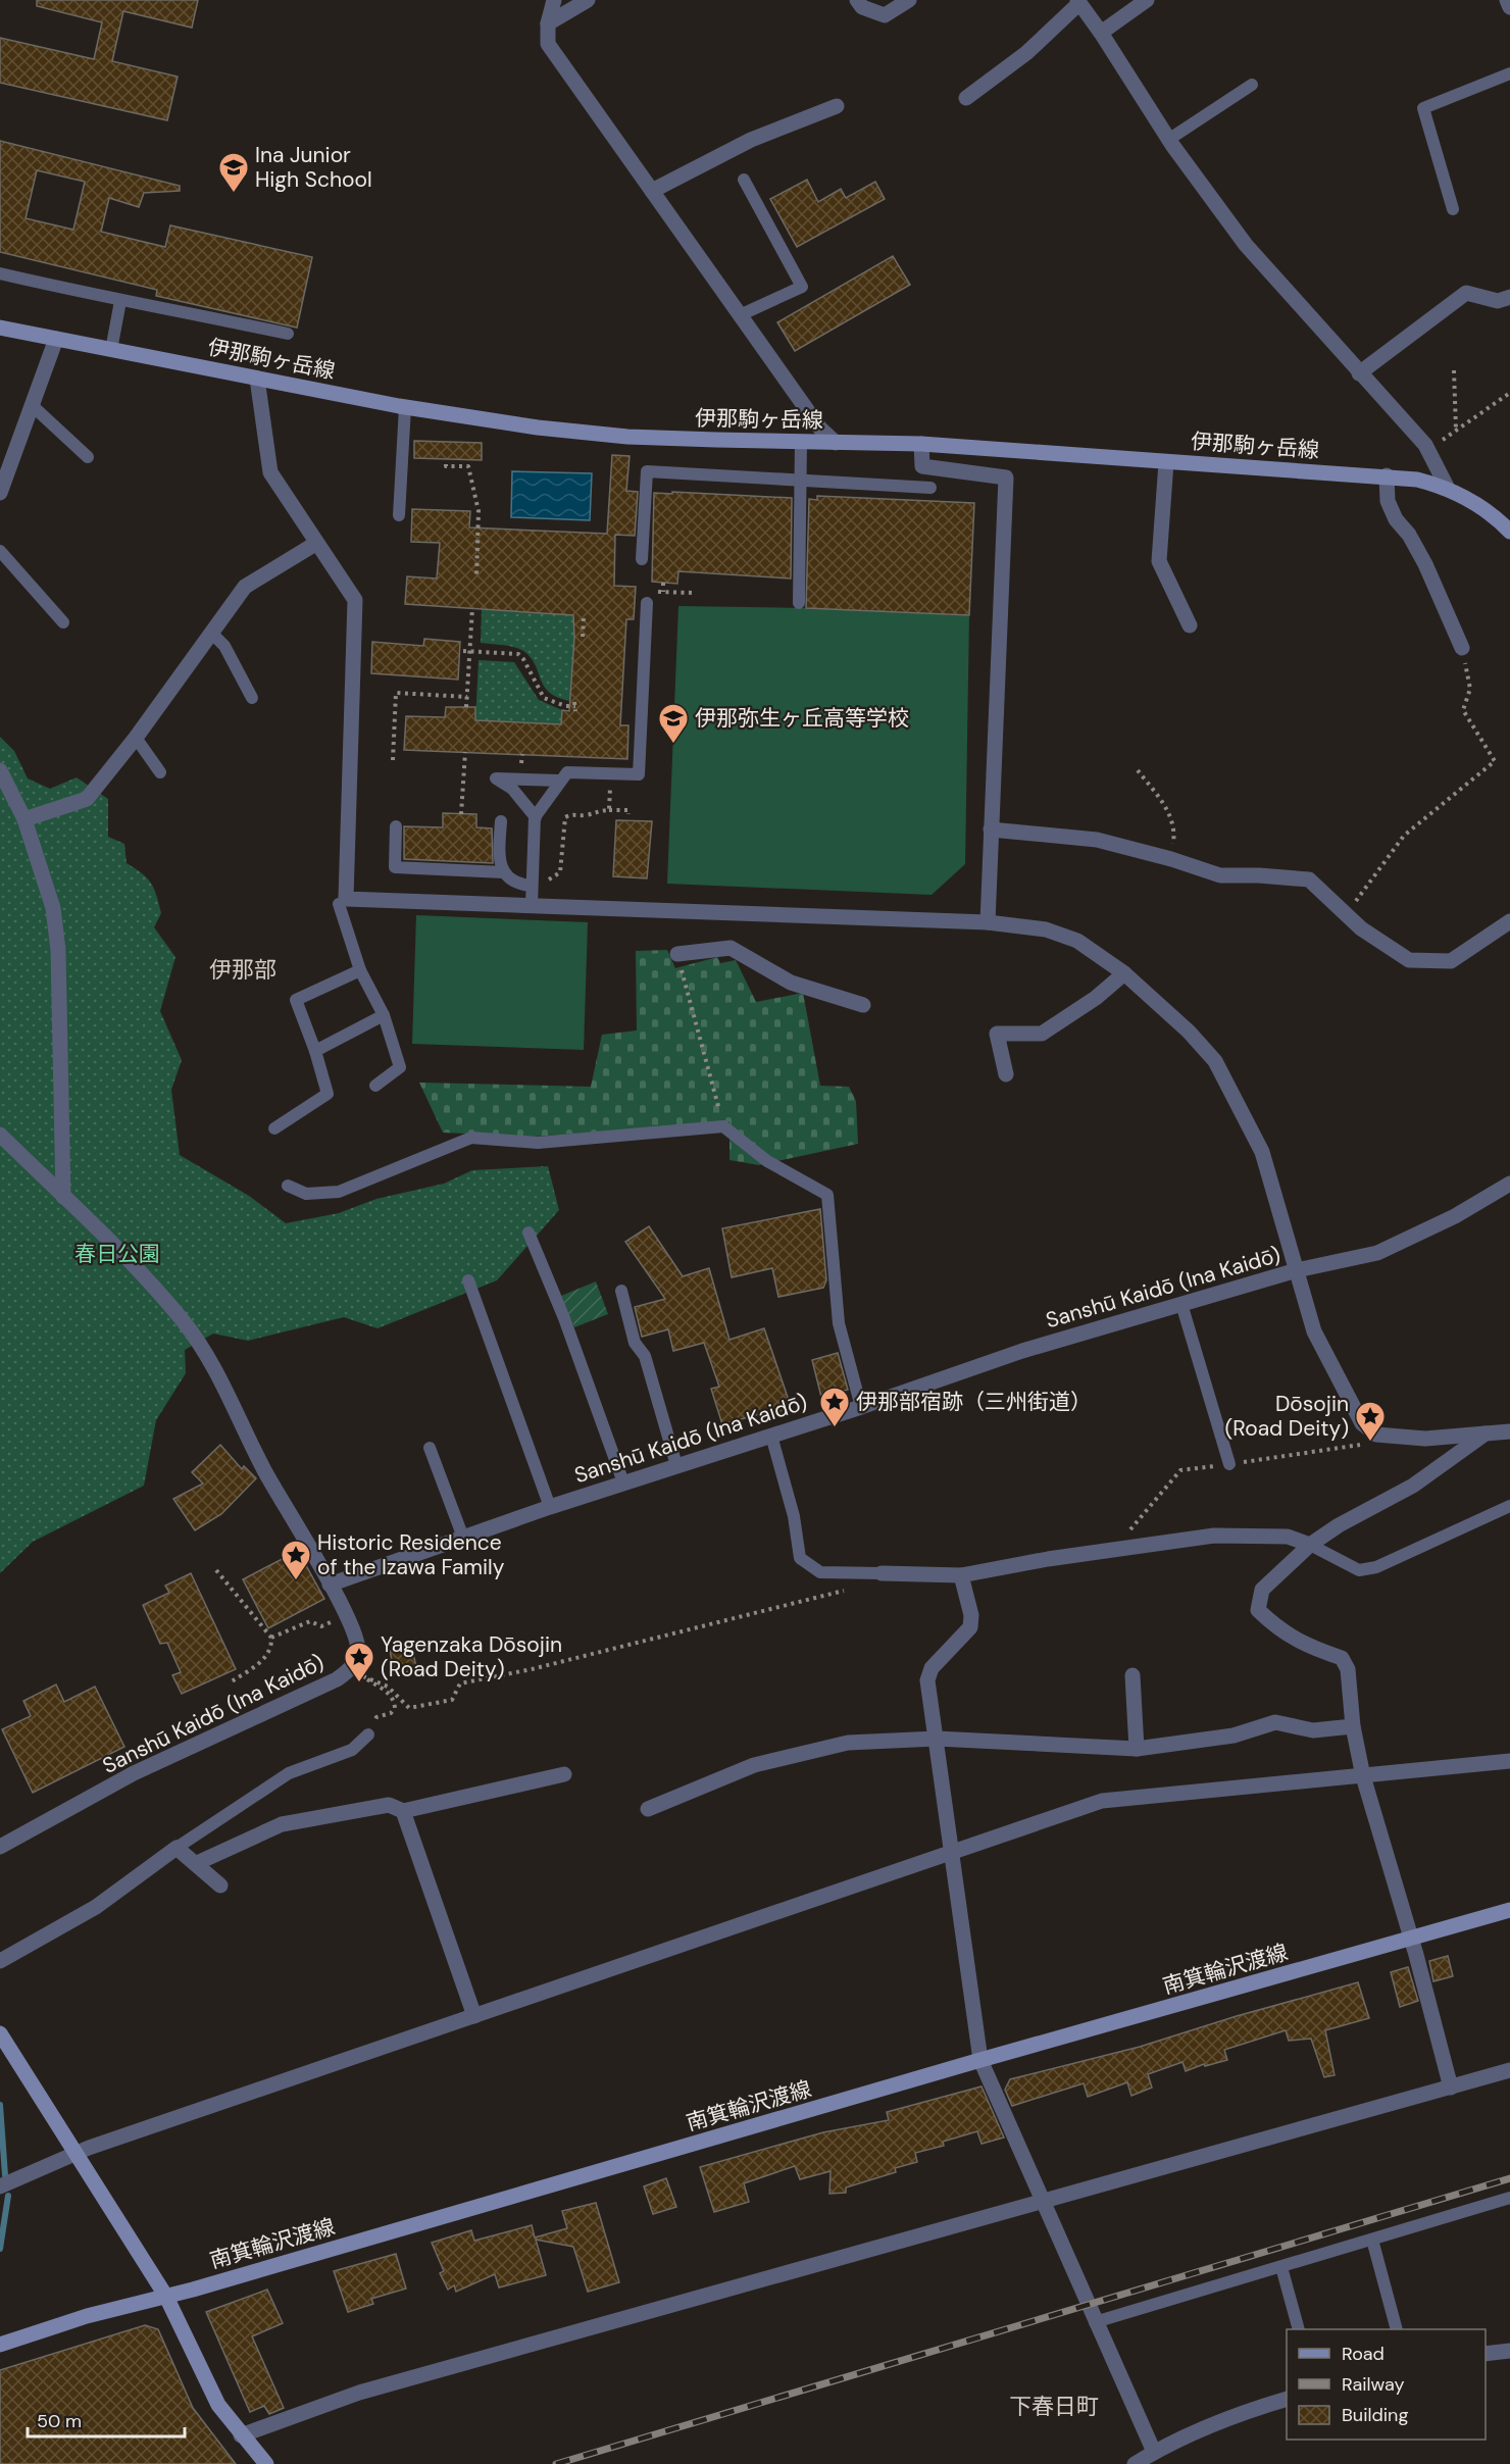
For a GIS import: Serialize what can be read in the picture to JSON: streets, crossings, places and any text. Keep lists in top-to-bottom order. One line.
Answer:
{"streets":{"main road":["伊那駒ヶ岳線","南箕輪沢渡線"],"street":["Sanshū Kaidō (Ina Kaidō)"]},"districts":["伊那部","下春日町"],"parks":["春日公園"],"places":{"school or university":["Ina Junior High School","伊那弥生ヶ丘高等学校"],"place":["伊那部宿跡（三州街道）","Dōsojin (Road Deity)","Historic Residence of the Izawa Family","Yagenzaka Dōsojin (Road Deity)"]},"legend":["Road","Railway","Building"],"scale_bar":"50 m"}
